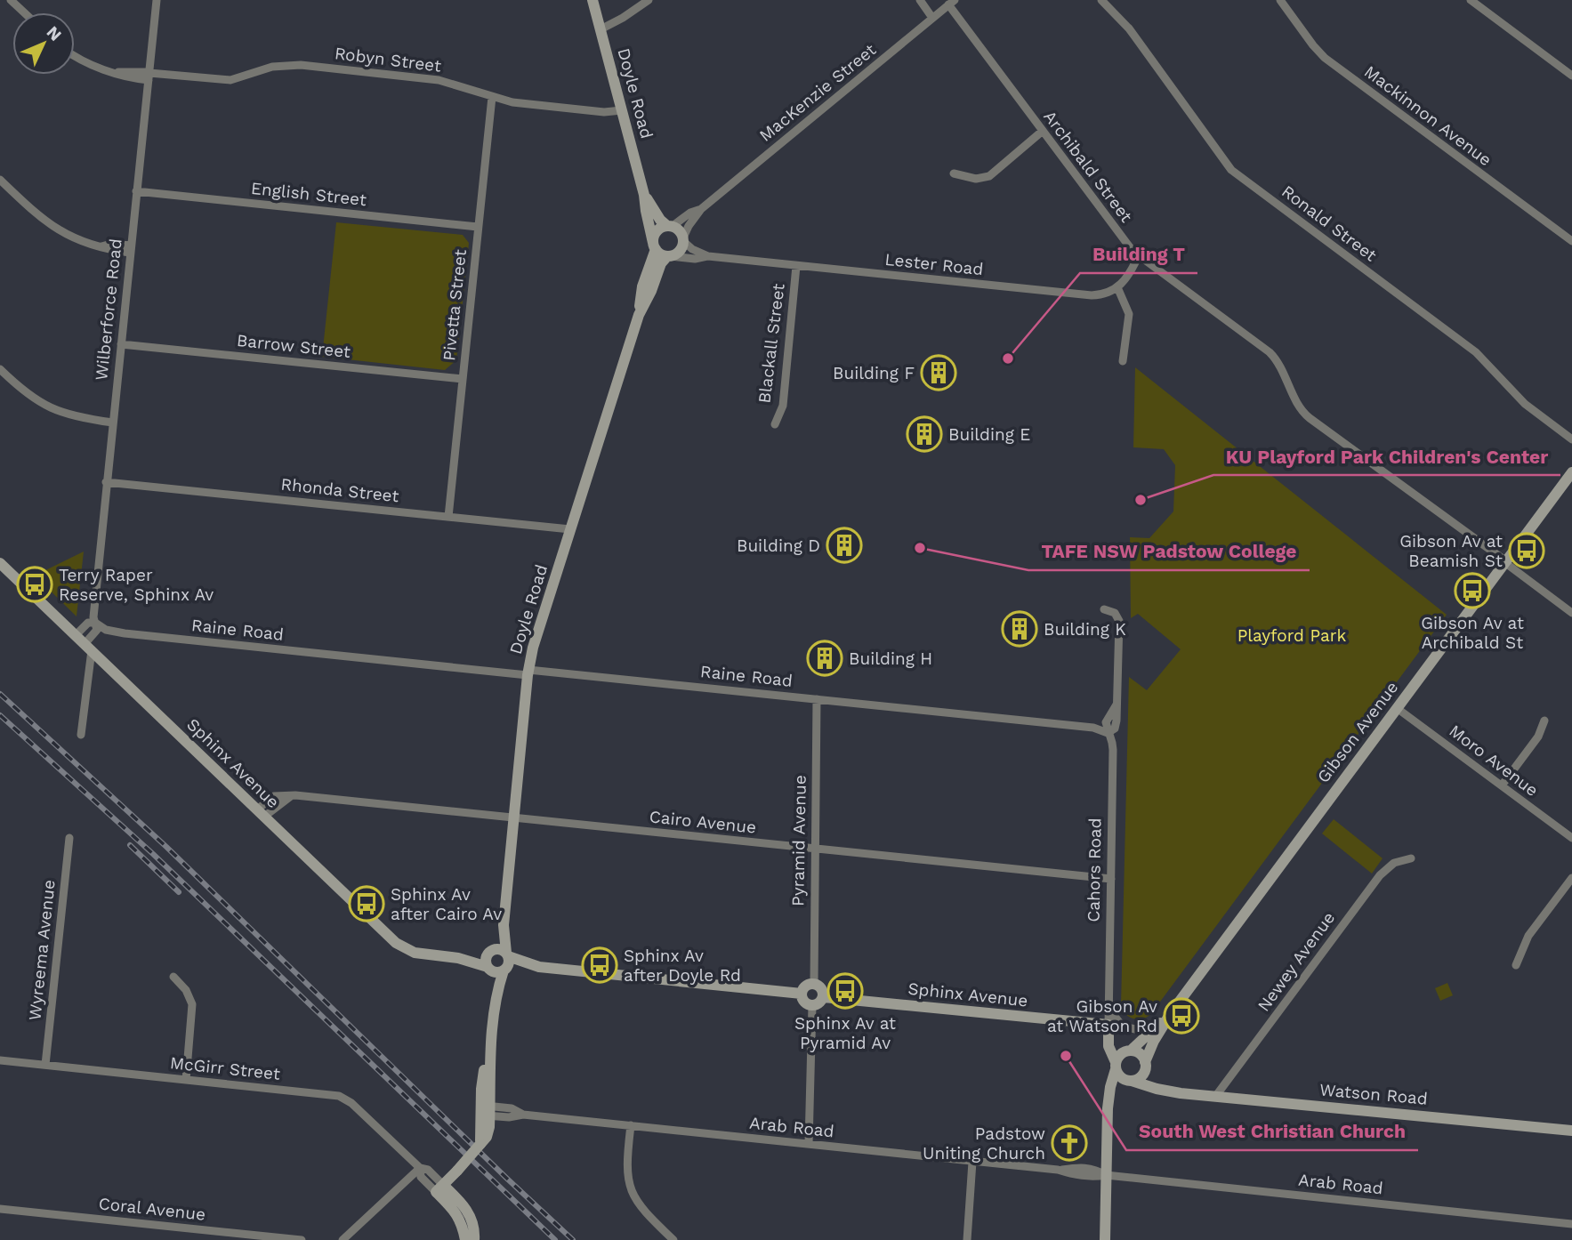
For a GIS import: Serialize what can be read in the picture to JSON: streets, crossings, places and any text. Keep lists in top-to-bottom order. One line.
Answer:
{"streets":{"street":["Robyn Street","MacKenzie Street","Doyle Road","Mackinnon Avenue","Archibald Street","English Street","Ronald Street","Lester Road","Pivetta Street","Wilberforce Road","Blackall Street","Barrow Street","Rhonda Street","Raine Road","Gibson Avenue","Moro Avenue","Sphinx Avenue","Cairo Avenue","Pyramid Avenue","Cahors Road","Wyreema Avenue","Newey Avenue","McGirr Street","Watson Road","Arab Road","Coral Avenue"]},"crossings":[["Robyn Street","Doyle Road"],["Robyn Street","Pivetta Street"],["Robyn Street","Wilberforce Road"],["MacKenzie Street","Doyle Road"],["MacKenzie Street","Archibald Street"],["MacKenzie Street","Lester Road"],["Doyle Road","Lester Road"],["Doyle Road","Rhonda Street"],["Doyle Road","Raine Road"],["Doyle Road","Sphinx Avenue"],["Doyle Road","Cairo Avenue"],["Archibald Street","Gibson Avenue"],["English Street","Pivetta Street"],["English Street","Wilberforce Road"],["Lester Road","Blackall Street"],["Pivetta Street","Barrow Street"],["Pivetta Street","Rhonda Street"],["Wilberforce Road","Barrow Street"],["Wilberforce Road","Rhonda Street"],["Wilberforce Road","Raine Road"],["Wilberforce Road","Sphinx Avenue"],["Raine Road","Pyramid Avenue"],["Raine Road","Cahors Road"],["Gibson Avenue","Moro Avenue"],["Gibson Avenue","Cahors Road"],["Gibson Avenue","Watson Road"],["Sphinx Avenue","Cairo Avenue"],["Sphinx Avenue","Pyramid Avenue"],["Sphinx Avenue","Cahors Road"],["Cairo Avenue","Pyramid Avenue"],["Cairo Avenue","Cahors Road"],["Cahors Road","Watson Road"],["Cahors Road","Arab Road"],["Wyreema Avenue","McGirr Street"],["Newey Avenue","Watson Road"]],"parks":["Playford Park"],"places":{"other":["Building T","KU Playford Park Children's Center","TAFE NSW Padstow College","South West Christian Church"],"building":["Building F","Building E","Building D","Building K","Building H"],"bus stop":["Gibson Av at Beamish St","Terry Raper Reserve, Sphinx Av","Gibson Av at Archibald St","Sphinx Av after Cairo Av","Sphinx Av after Doyle Rd","Sphinx Av at Pyramid Av","Gibson Av at Watson Rd"],"church":["Padstow Uniting Church"]},"north":"top right"}
